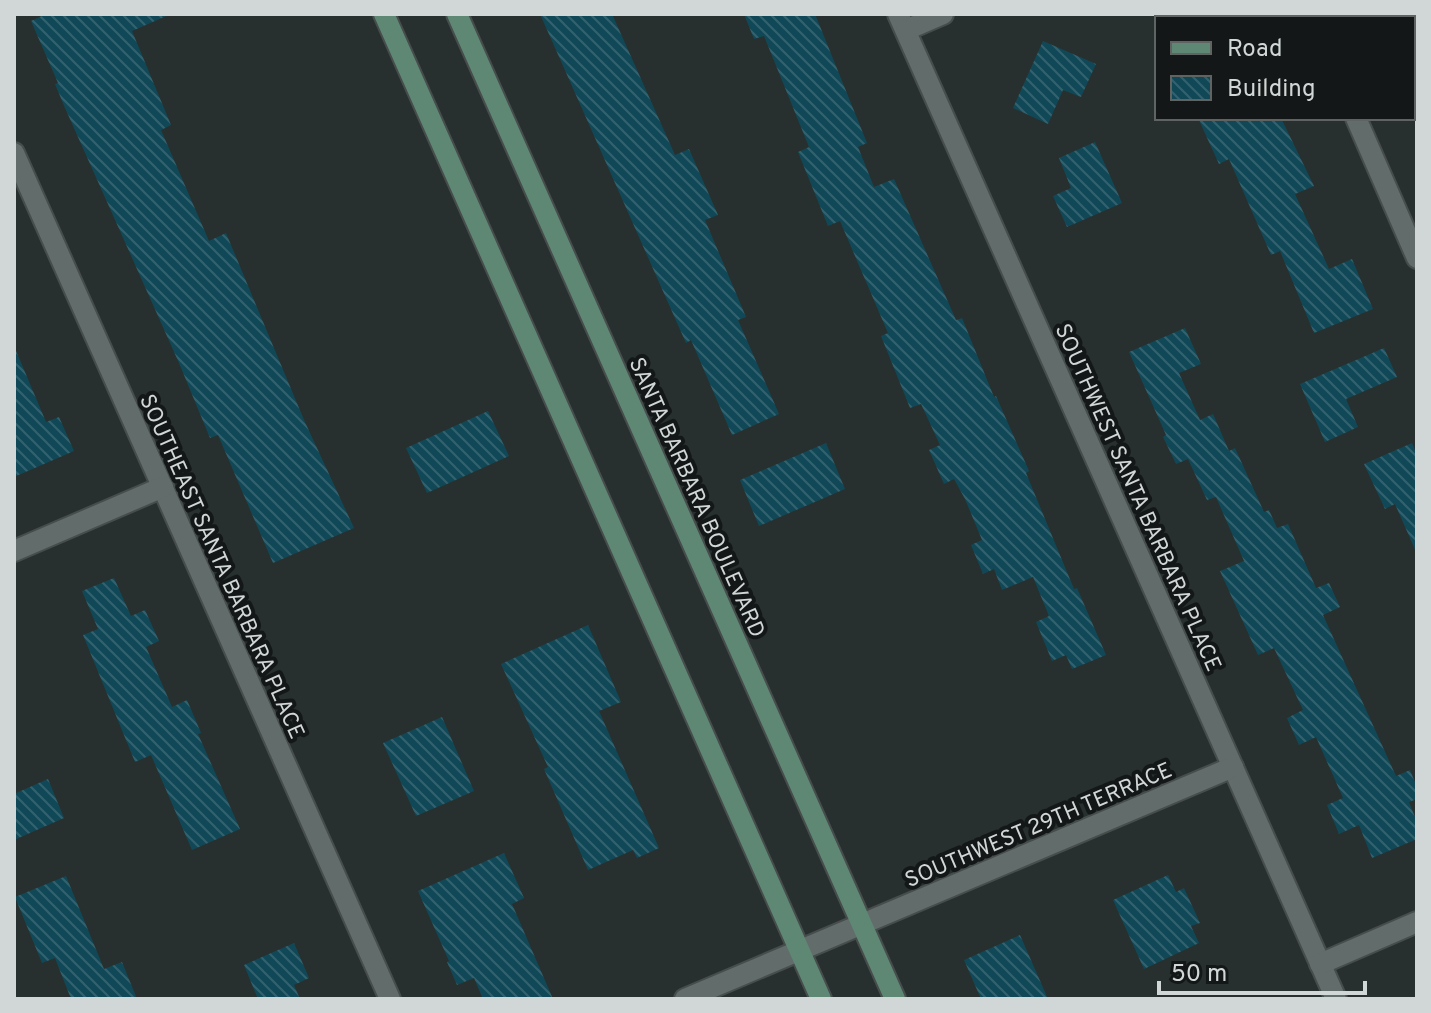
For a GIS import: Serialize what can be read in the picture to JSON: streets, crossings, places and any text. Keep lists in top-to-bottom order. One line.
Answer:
{"streets":{"main road":["SANTA BARBARA BOULEVARD"],"street":["SOUTHWEST SANTA BARBARA PLACE","SOUTHEAST SANTA BARBARA PLACE","SOUTHWEST 29TH TERRACE"]},"crossings":[["SANTA BARBARA BOULEVARD","SOUTHWEST 29TH TERRACE"],["SOUTHWEST SANTA BARBARA PLACE","SOUTHWEST 29TH TERRACE"]],"legend":["Road","Building"],"scale_bar":"50 m"}
